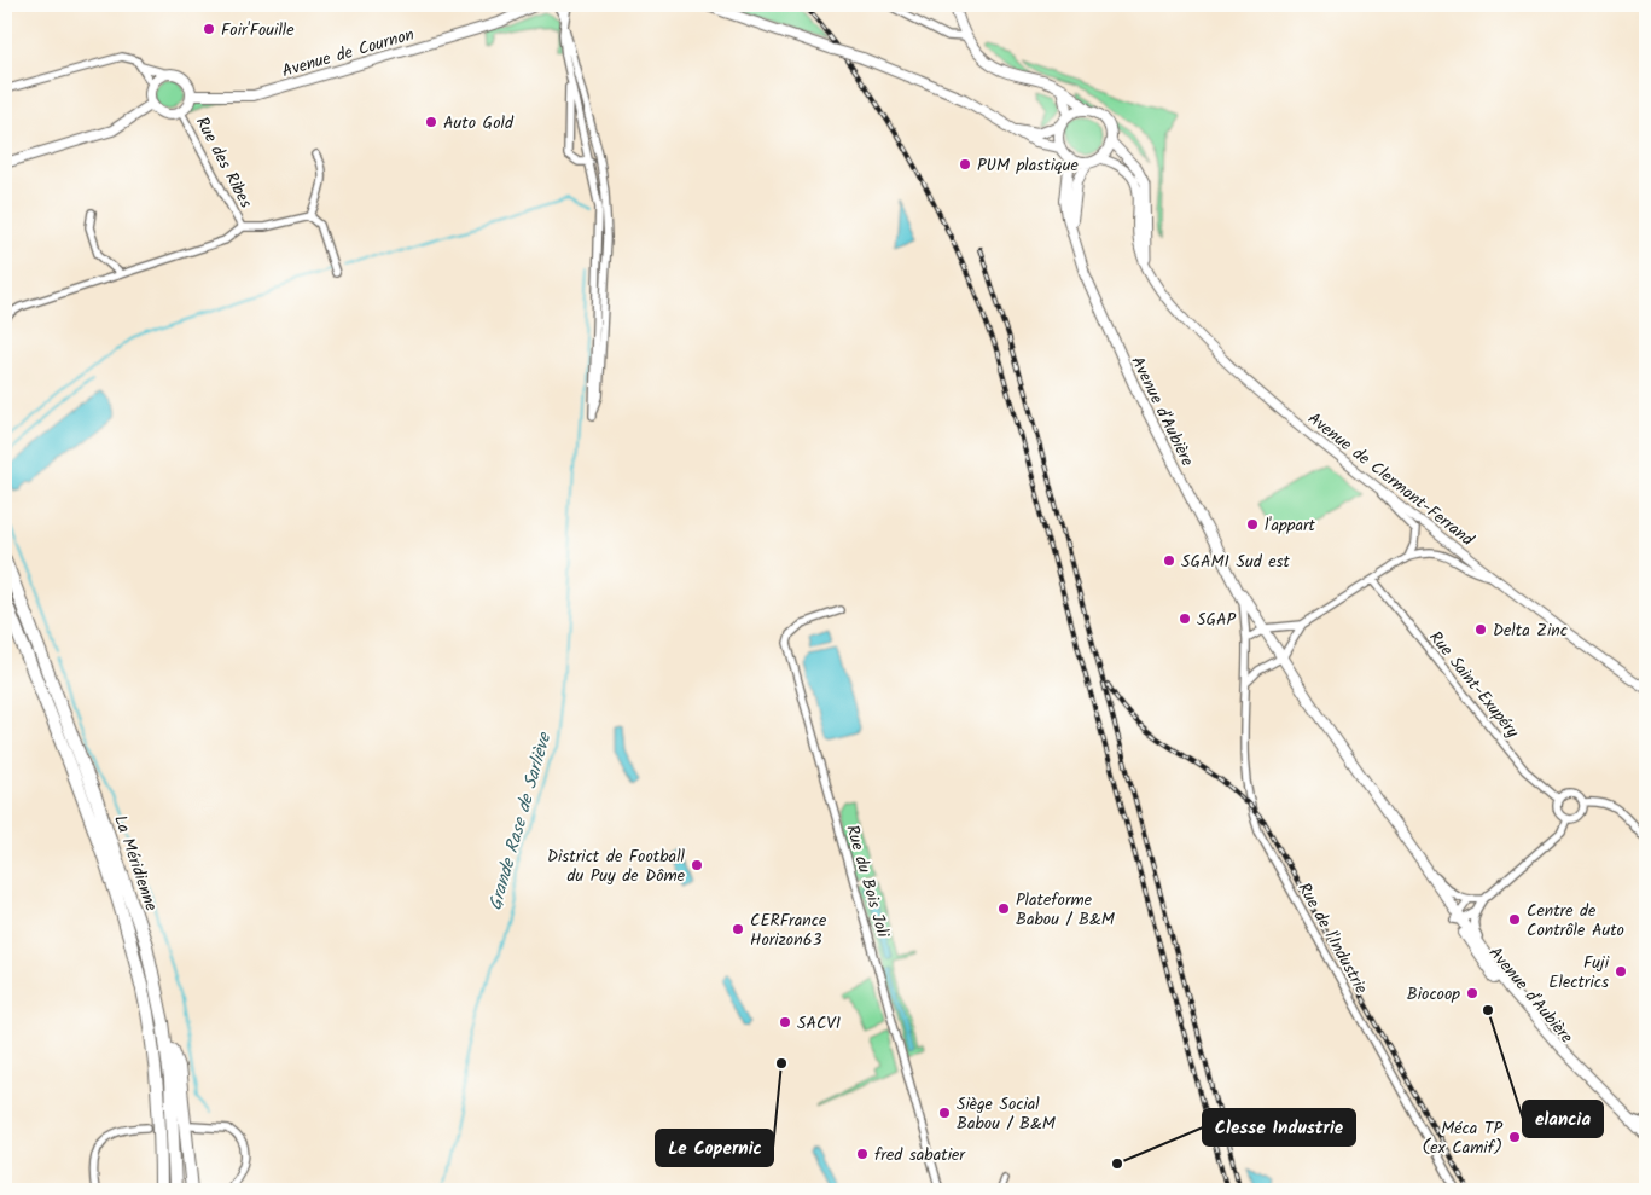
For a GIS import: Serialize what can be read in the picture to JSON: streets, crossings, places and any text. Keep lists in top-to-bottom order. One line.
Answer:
{"streets":{"highway":["La Méridienne"],"main road":["Avenue de Cournon","Avenue d'Aubière"],"street":["Rue des Ribes","Avenue de Clermont-Ferrand","Rue Saint-Exupéry","Rue du Bois Joli","Rue de l'Industrie"]},"crossings":[["Avenue de Cournon","Rue des Ribes"],["Avenue d'Aubière","Avenue de Clermont-Ferrand"],["Avenue d'Aubière","Rue de l'Industrie"]],"water":["Grande Rase de Sarliève"],"places":["Foir'Fouille","Auto Gold","PUM plastique","l'appart","SGAMI Sud est","SGAP","Delta Zinc","District de Football du Puy de Dôme","Plateforme Babou / B&M","Centre de Contrôle Auto","CERFrance Horizon63","Fuji Electrics","Biocoop","elancia","SACVI","Le Copernic","Siège Social Babou / B&M","Méca TP (ex Camif)","fred sabatier","Clesse Industrie"]}
